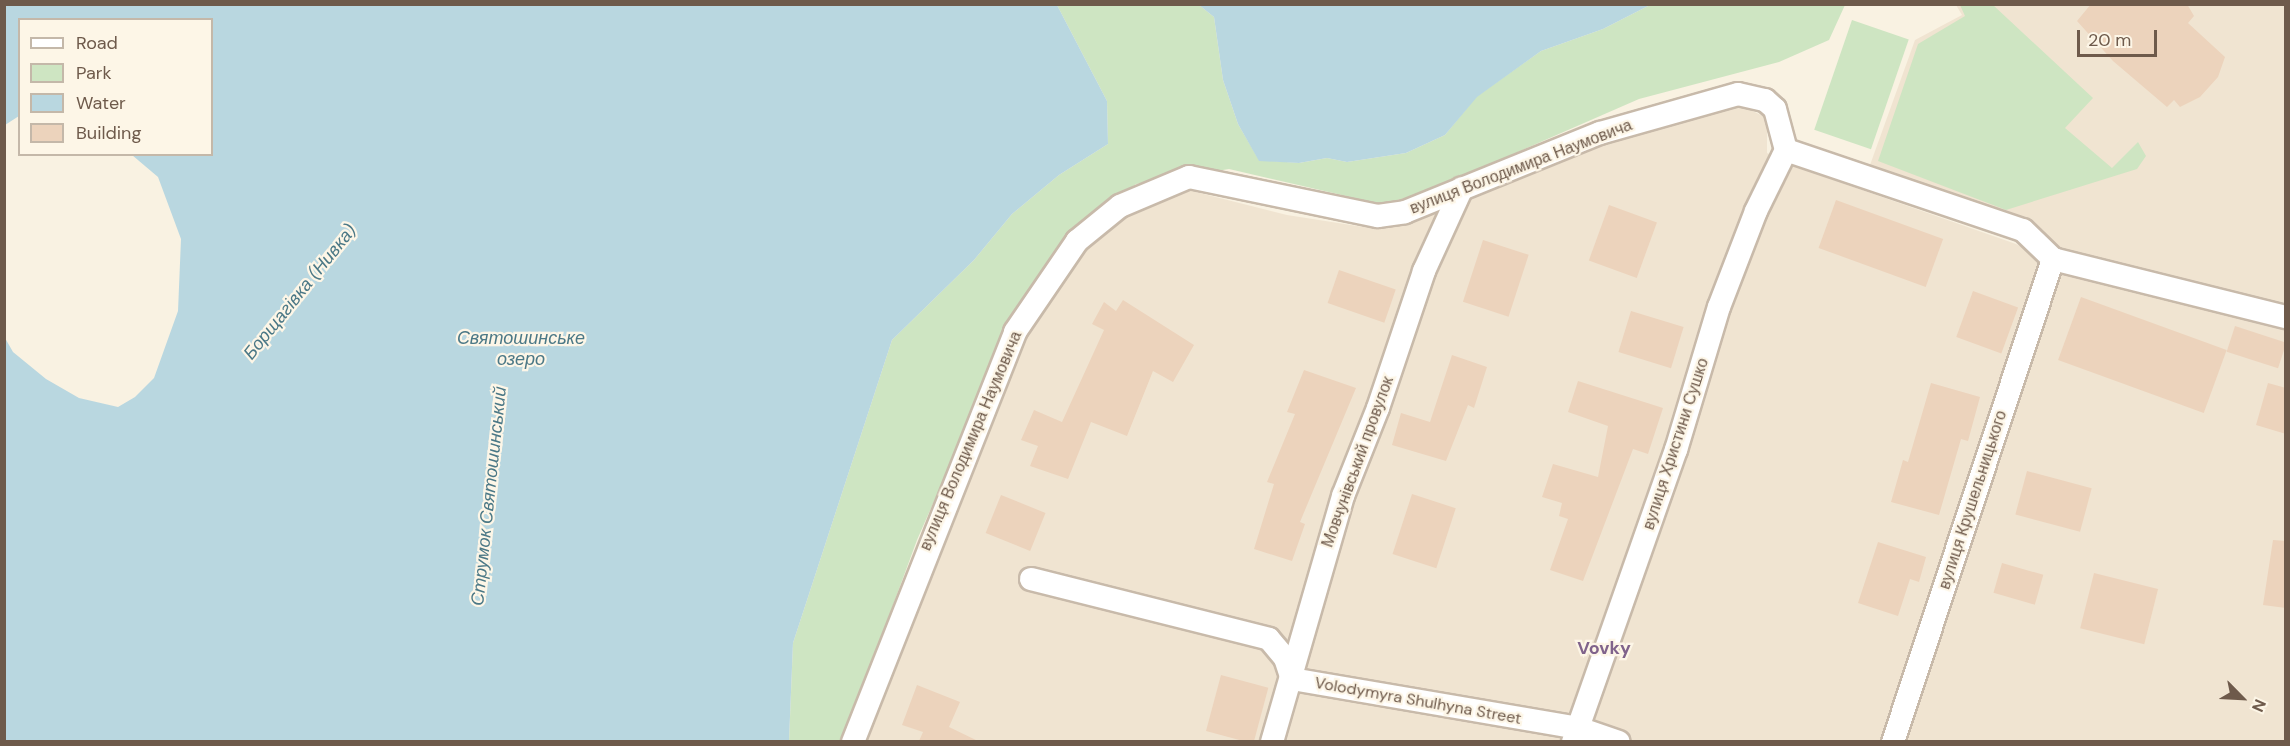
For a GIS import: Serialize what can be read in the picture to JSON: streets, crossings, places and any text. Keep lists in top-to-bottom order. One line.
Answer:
{"streets":{"street":["вулиця Володимира Наумовича","вулиця Христини Сушко","Мовчунівський провулок","вулиця Крушельницького","Volodymyra Shulhyna Street"]},"crossings":[["вулиця Володимира Наумовича","вулиця Христини Сушко"],["вулиця Володимира Наумовича","Мовчунівський провулок"],["вулиця Христини Сушко","Volodymyra Shulhyna Street"],["Мовчунівський провулок","Volodymyra Shulhyna Street"]],"districts":["Vovky"],"water":["Борщагівка (Нивка)","Святошинське озеро","Струмок Святошинський"],"legend":["Road","Park","Water","Building"],"scale_bar":"20 m","north":"bottom right"}
